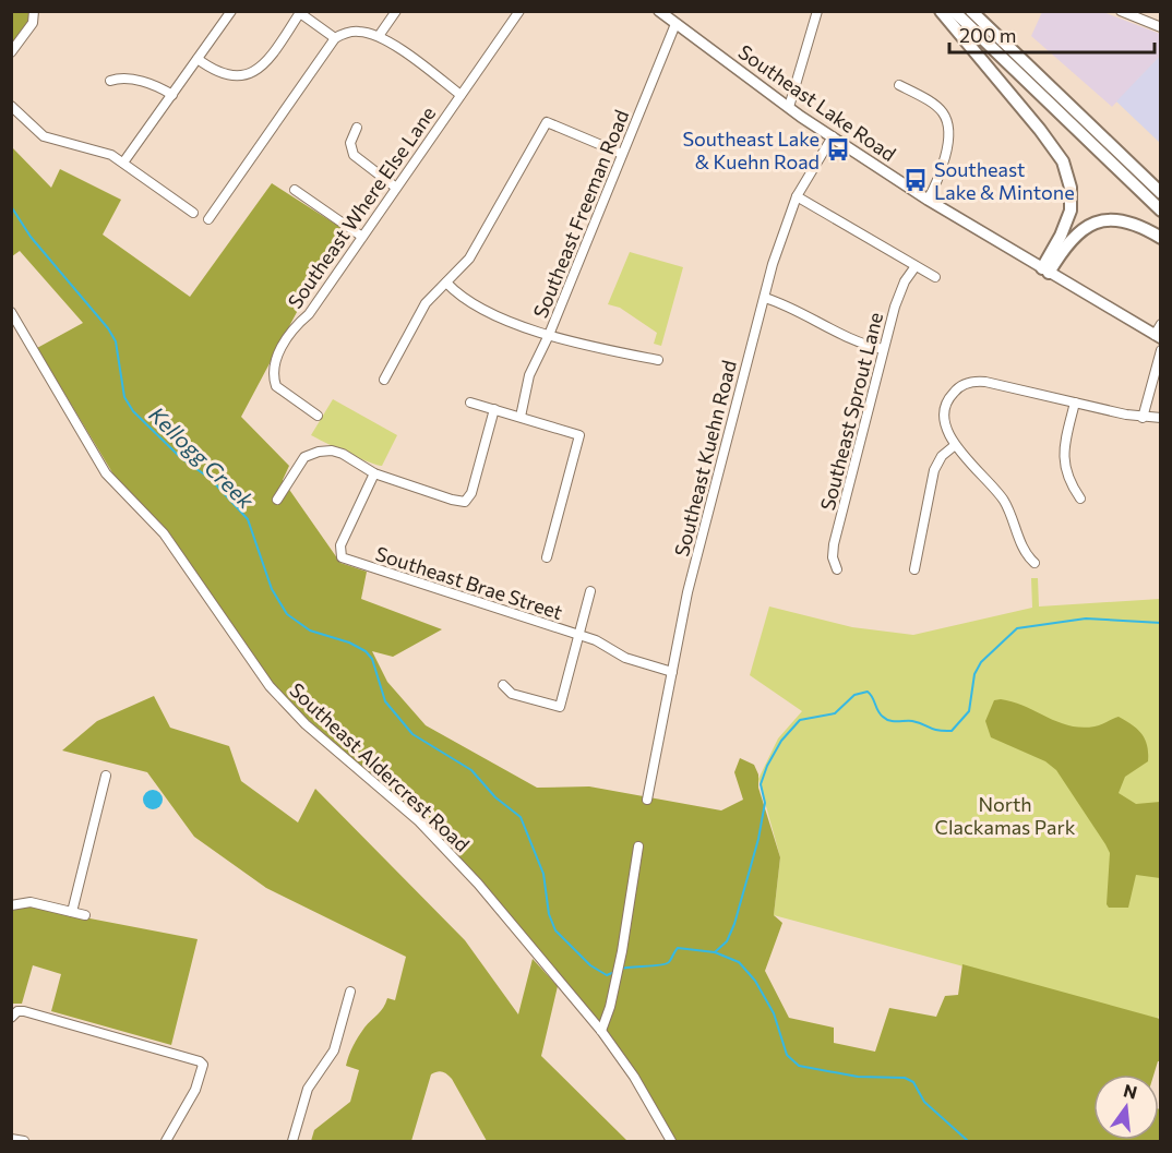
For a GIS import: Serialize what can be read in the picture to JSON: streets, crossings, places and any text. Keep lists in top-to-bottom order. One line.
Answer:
{"streets":{"main road":["Southeast Lake Road"],"street":["Southeast Where Else Lane","Southeast Freeman Road","Southeast Sprout Lane","Southeast Kuehn Road","Southeast Brae Street","Southeast Aldercrest Road"]},"crossings":[["Southeast Lake Road","Southeast Freeman Road"],["Southeast Lake Road","Southeast Kuehn Road"],["Southeast Kuehn Road","Southeast Brae Street"]],"water":["Kellogg Creek"],"parks":["North Clackamas Park"],"places":{"bus stop":["Southeast Lake & Kuehn Road","Southeast Lake & Mintone"]},"scale_bar":"200 m","north":"top"}
